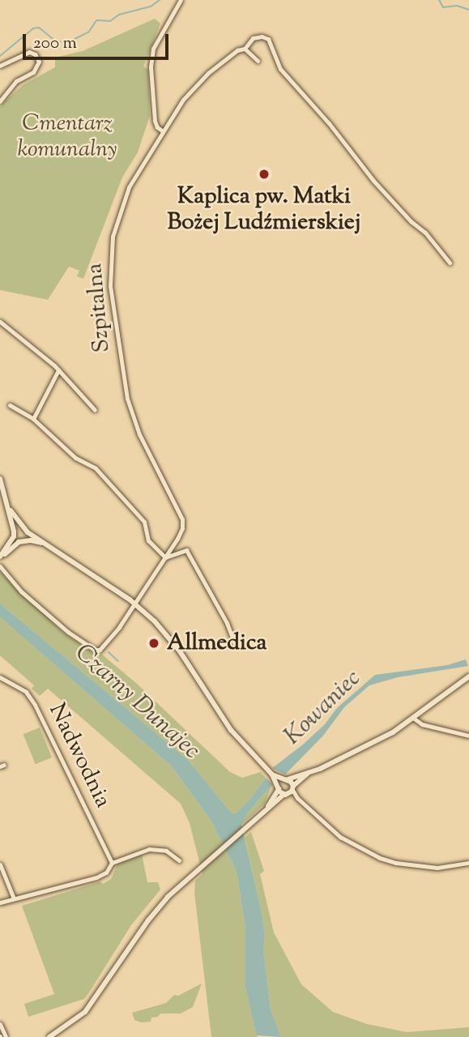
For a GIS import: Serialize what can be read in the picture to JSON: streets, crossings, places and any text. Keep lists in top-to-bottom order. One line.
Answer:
{"streets":{"street":["Szpitalna","Nadwodnia"]},"water":["Czarny Dunajec","Kowaniec"],"parks":["Cmentarz komunalny"],"places":["Kaplica pw. Matki Bożej Ludźmierskiej","Allmedica"],"scale_bar":"200 m"}
